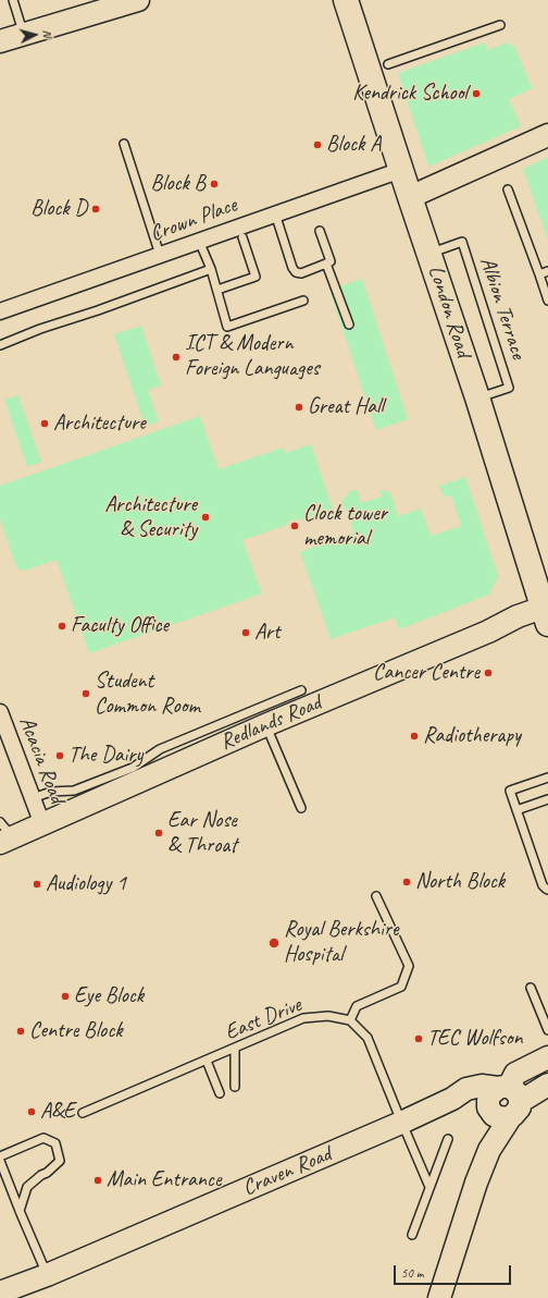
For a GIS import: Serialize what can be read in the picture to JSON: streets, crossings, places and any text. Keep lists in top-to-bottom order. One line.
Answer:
{"streets":{"main road":["London Road"],"street":["Crown Place","Redlands Road","Acacia Road","Craven Road"],"lane":["Albion Terrace","East Drive"]},"crossings":[["Crown Place","London Road"],["Albion Terrace","London Road"],["London Road","Redlands Road"],["Redlands Road","Acacia Road"]],"places":["Kendrick School","Block A","Block B","Block D","ICT & Modern Foreign Languages","Great Hall","Architecture","Architecture & Security","Clock tower memorial","Faculty Office","Art","Cancer Centre","Student Common Room","Radiotherapy","The Dairy","Ear Nose & Throat","North Block","Audiology 1","Royal Berkshire Hospital","Eye Block","Centre Block","TEC Wolfson","A&E","Main Entrance"],"scale_bar":"50 m","north":"right"}
